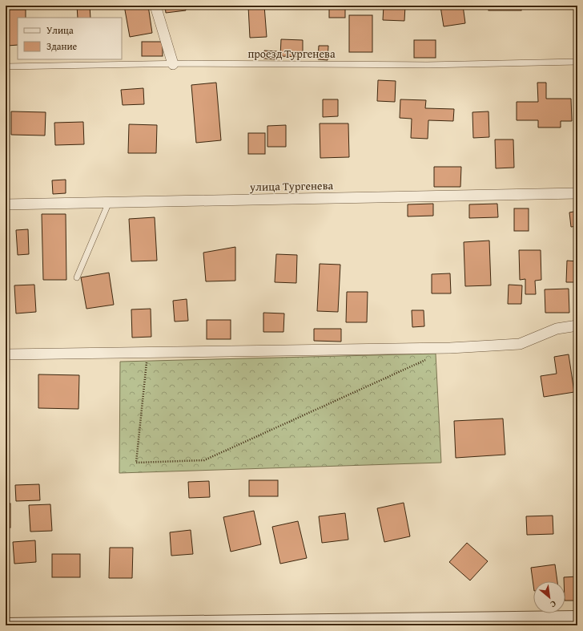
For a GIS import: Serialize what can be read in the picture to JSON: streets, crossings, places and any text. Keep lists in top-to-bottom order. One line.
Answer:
{"streets":{"street":["улица Тургенева"],"lane":["проезд Тургенева"]},"legend":["Улица","Здание"],"north":"bottom right"}
